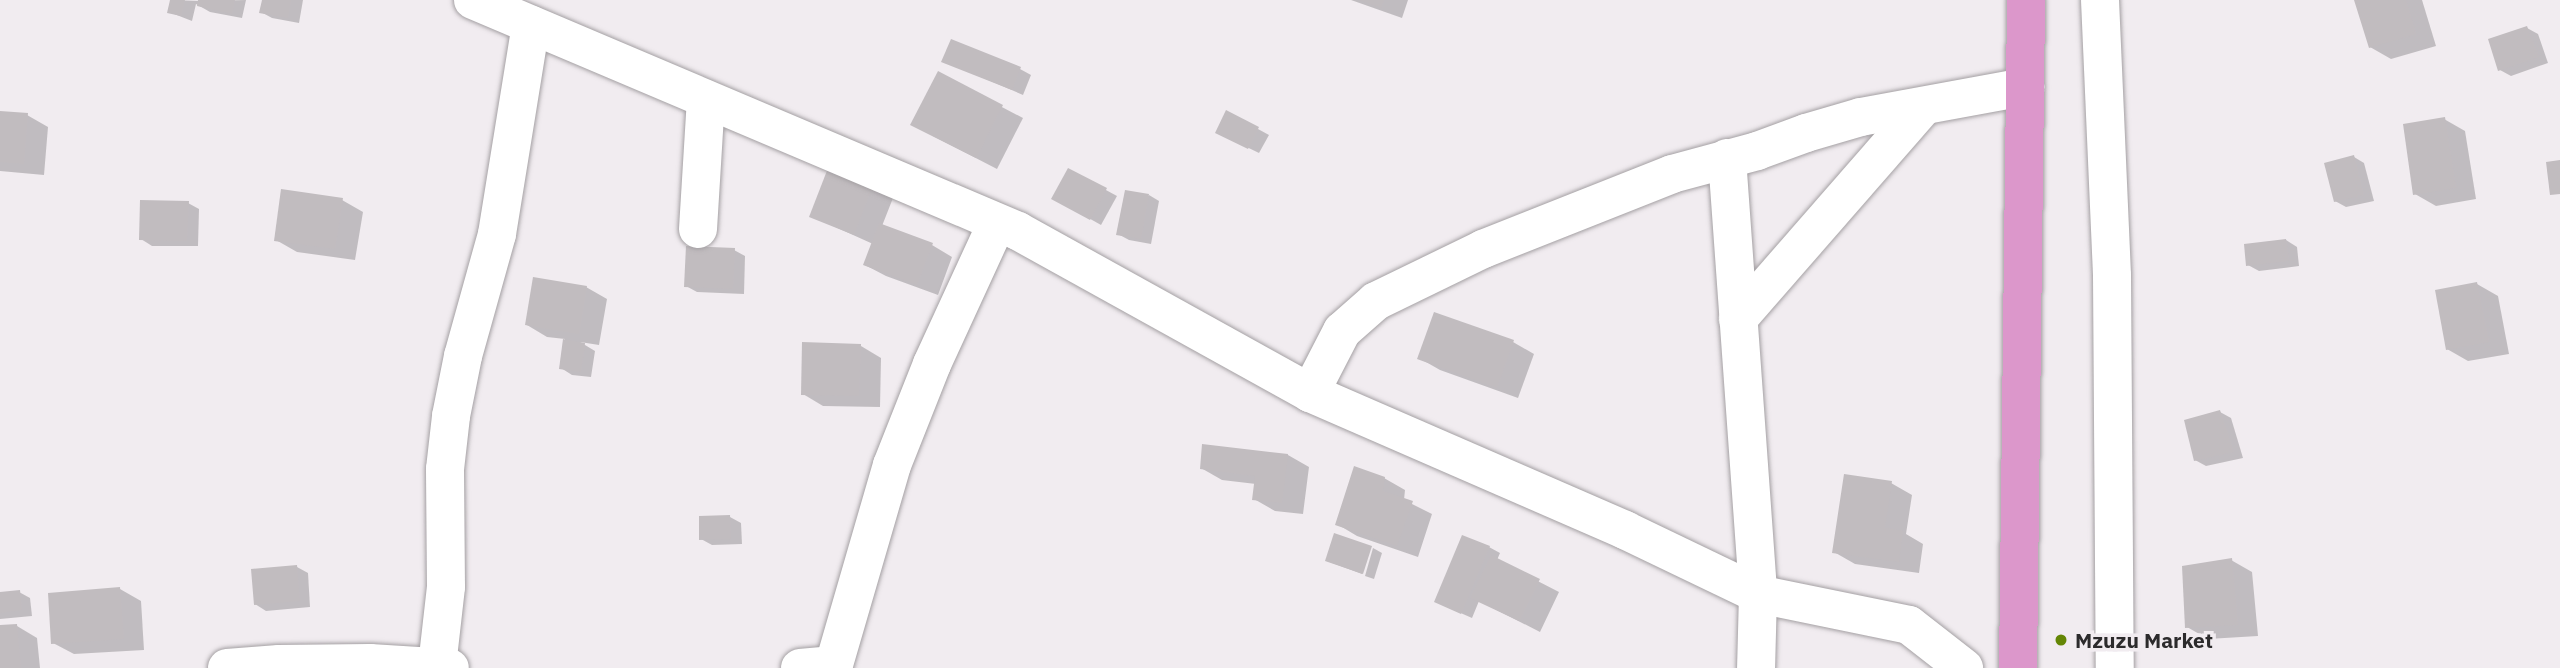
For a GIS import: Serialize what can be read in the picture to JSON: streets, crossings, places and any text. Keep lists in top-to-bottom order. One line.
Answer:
{"places":["Mzuzu Market"]}
